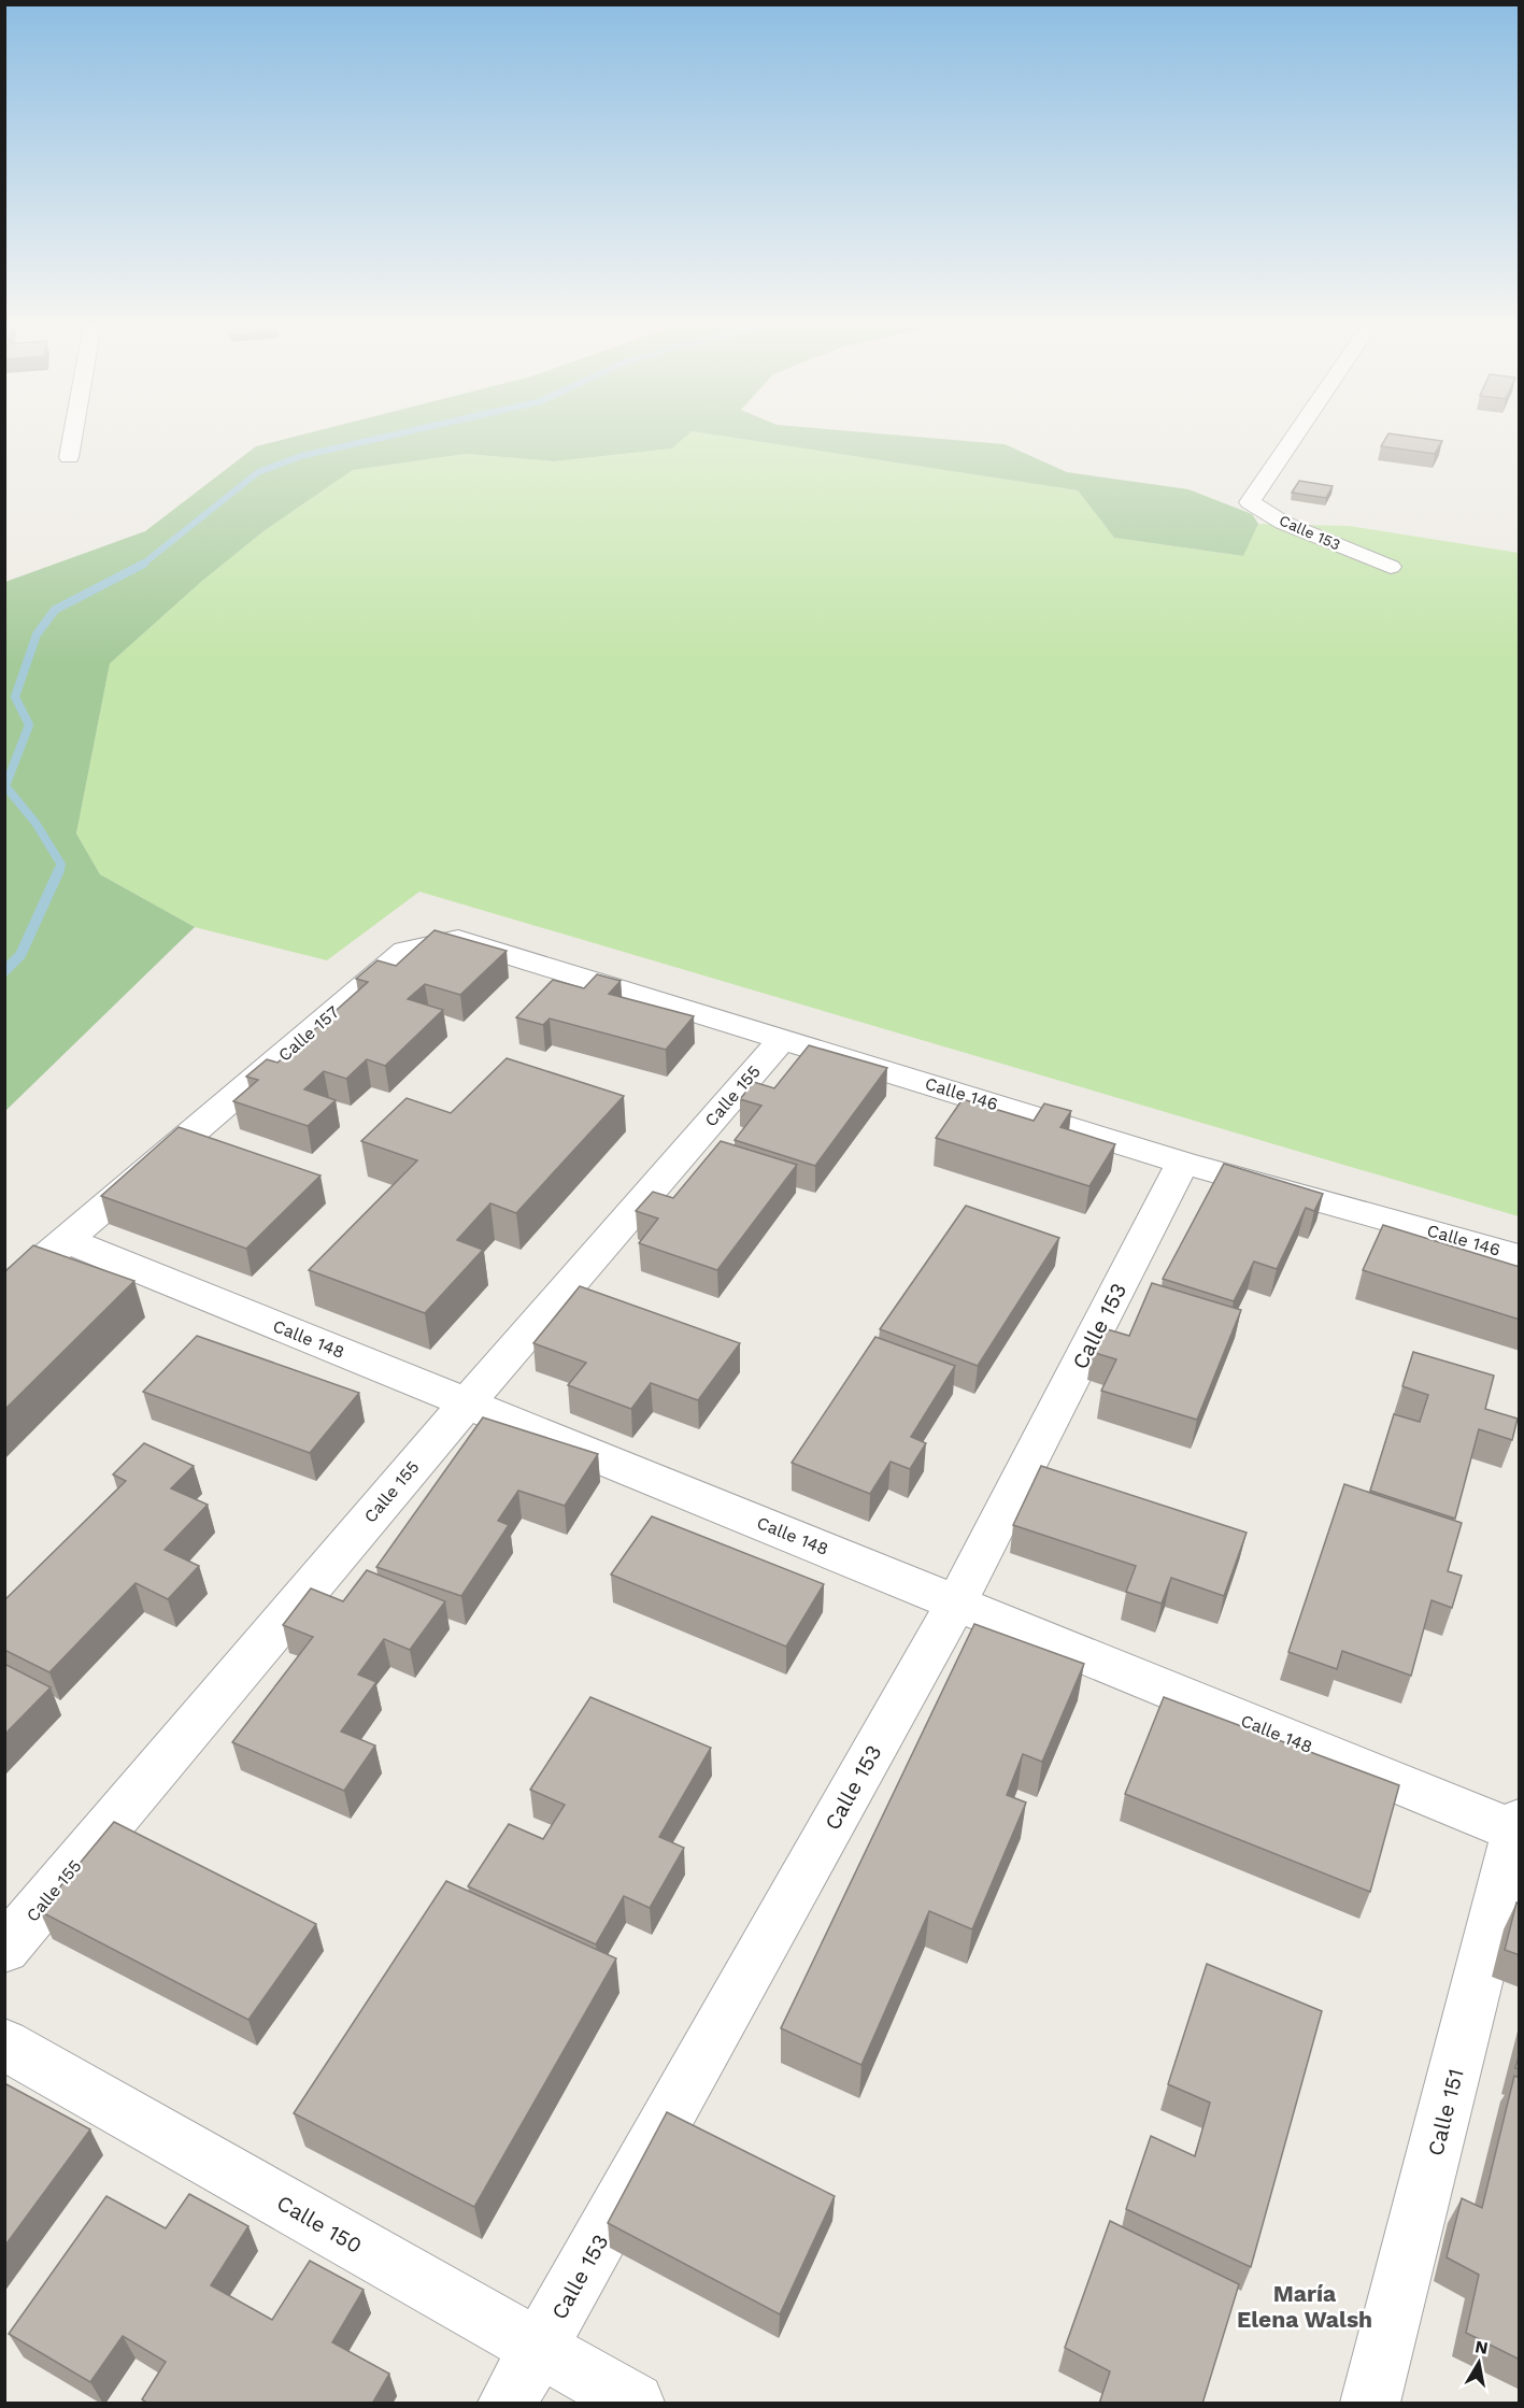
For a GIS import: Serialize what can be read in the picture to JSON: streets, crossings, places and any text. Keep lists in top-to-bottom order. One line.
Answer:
{"streets":{"street":["Calle 153","Calle 157","Calle 146","Calle 155","Calle 148","Calle 151","Calle 150"]},"crossings":[["Calle 153","Calle 146"],["Calle 153","Calle 148"],["Calle 153","Calle 150"],["Calle 157","Calle 146"],["Calle 157","Calle 148"],["Calle 146","Calle 155"],["Calle 155","Calle 148"],["Calle 148","Calle 151"]],"districts":["María Elena Walsh"],"north":"top"}
